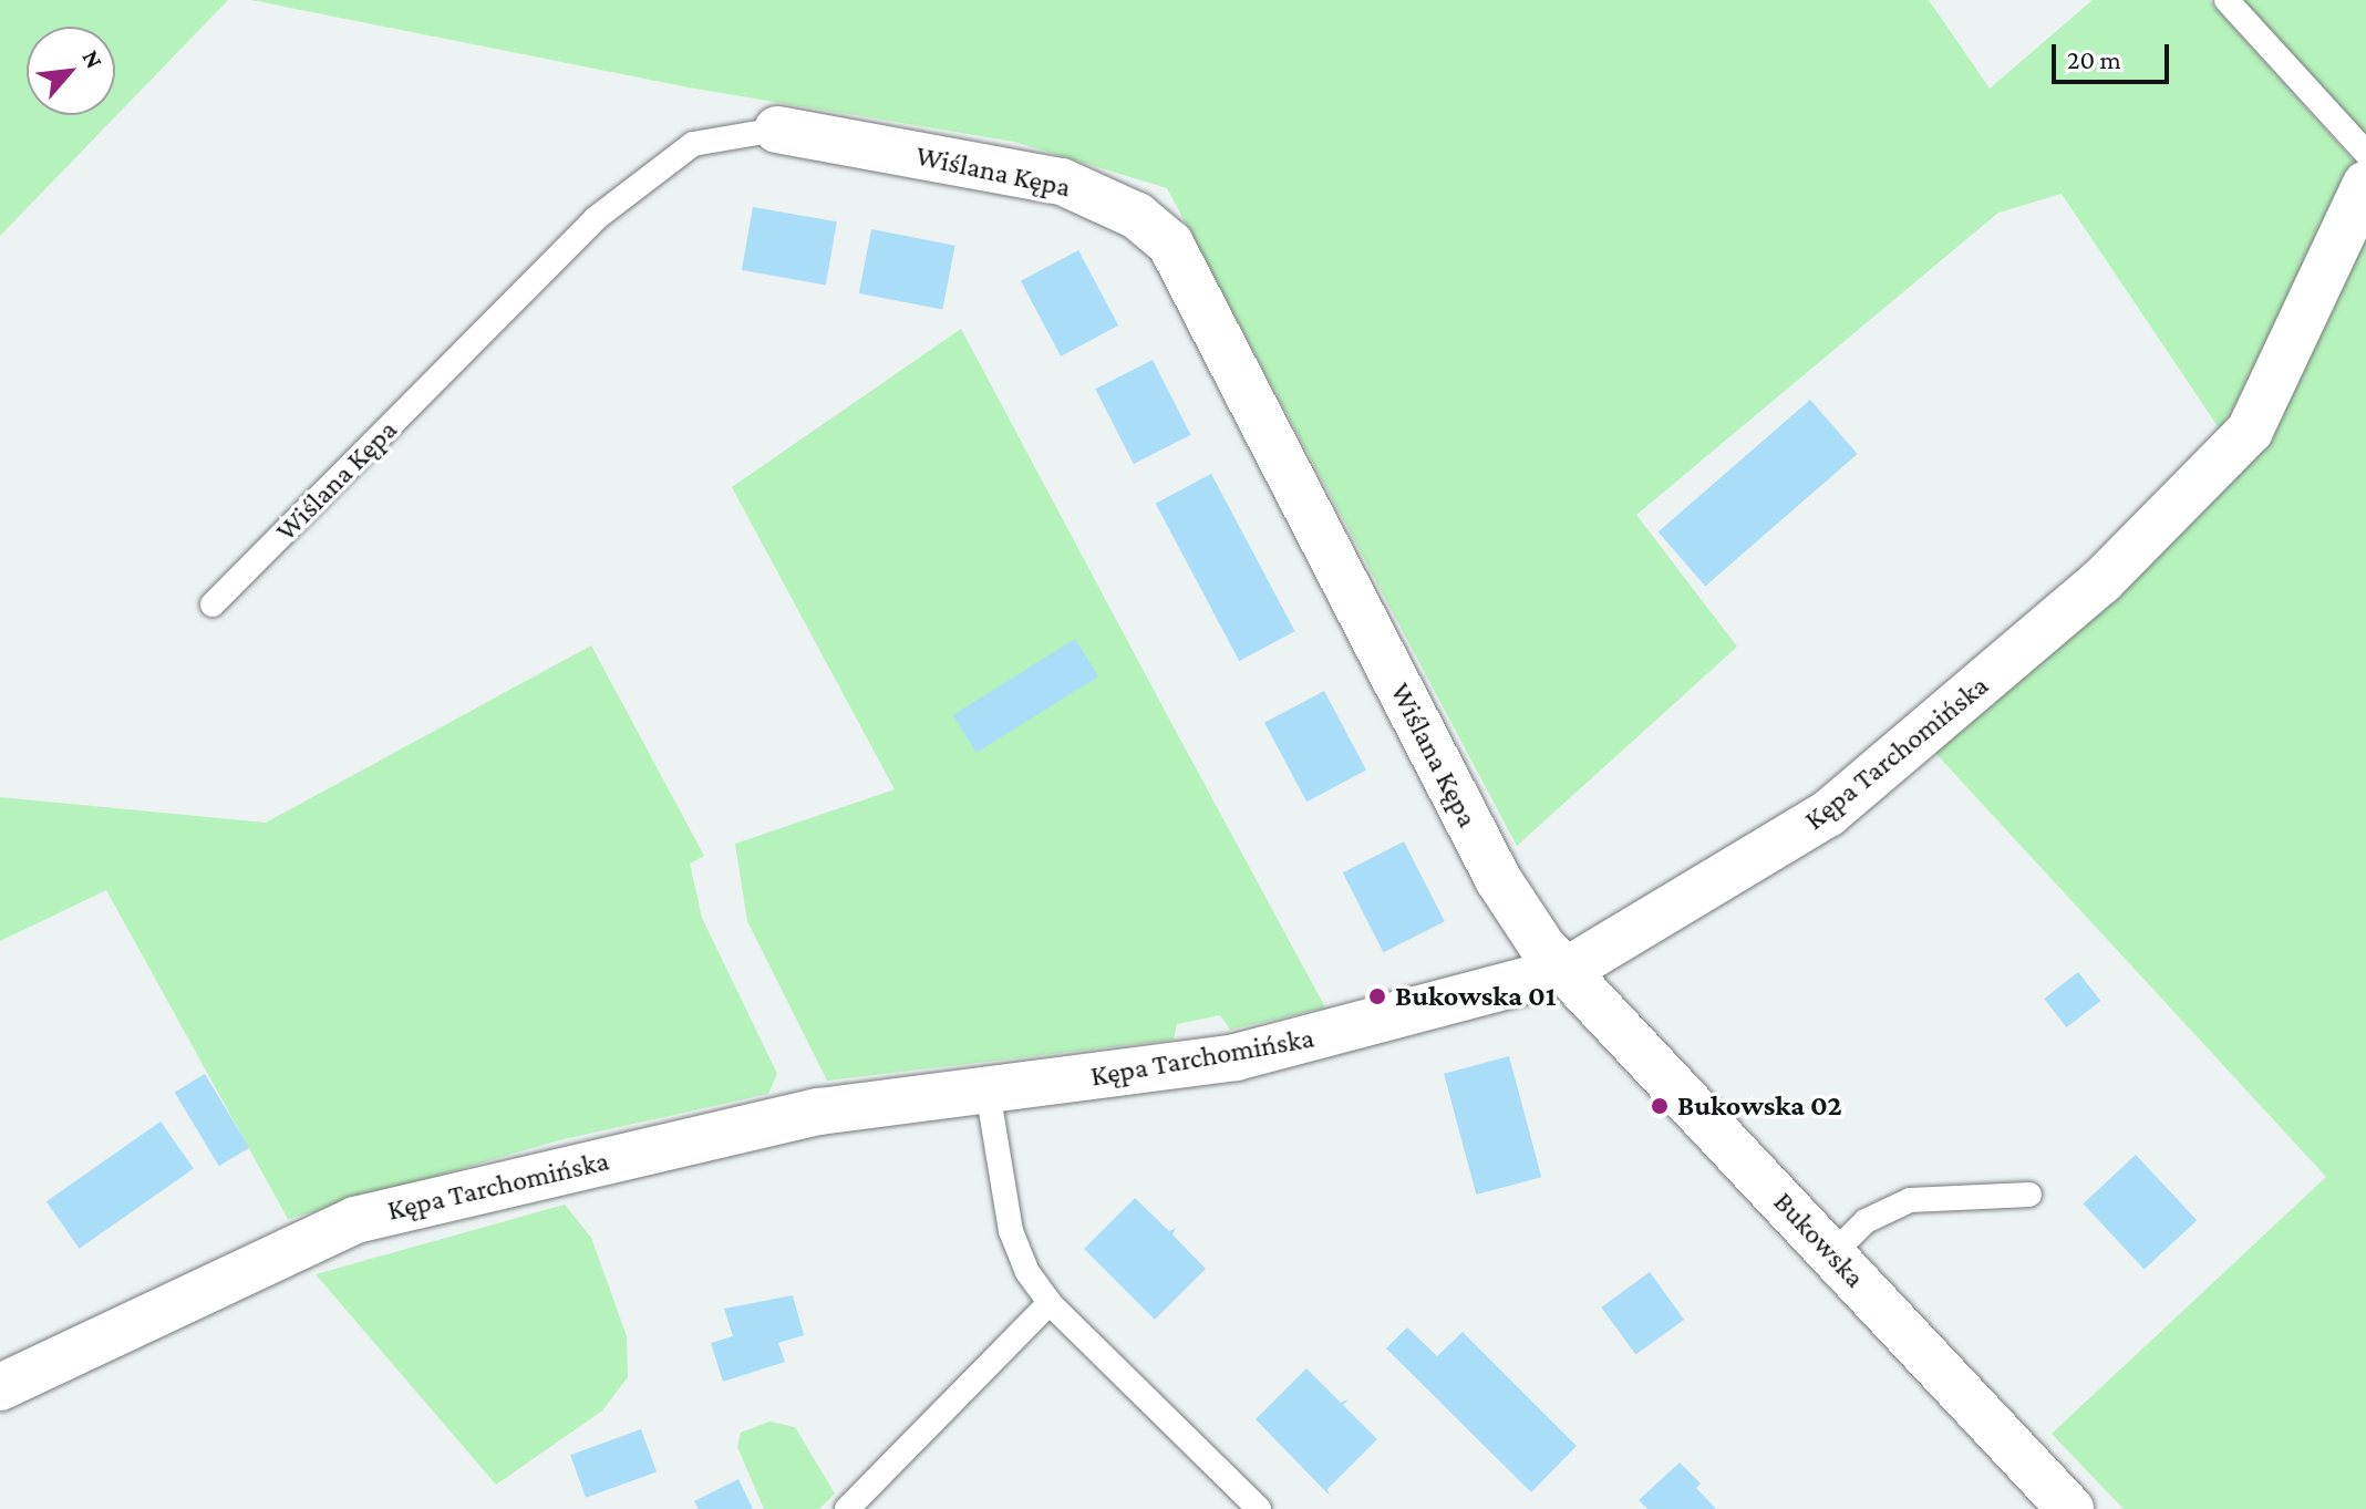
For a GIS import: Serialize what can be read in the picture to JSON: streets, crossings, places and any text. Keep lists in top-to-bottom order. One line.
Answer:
{"streets":{"street":["Wiślana Kępa","Kępa Tarchomińska","Bukowska"]},"crossings":[["Wiślana Kępa","Kępa Tarchomińska"],["Wiślana Kępa","Bukowska"],["Kępa Tarchomińska","Bukowska"]],"places":["Bukowska 01","Bukowska 02"],"scale_bar":"20 m","north":"top right"}
